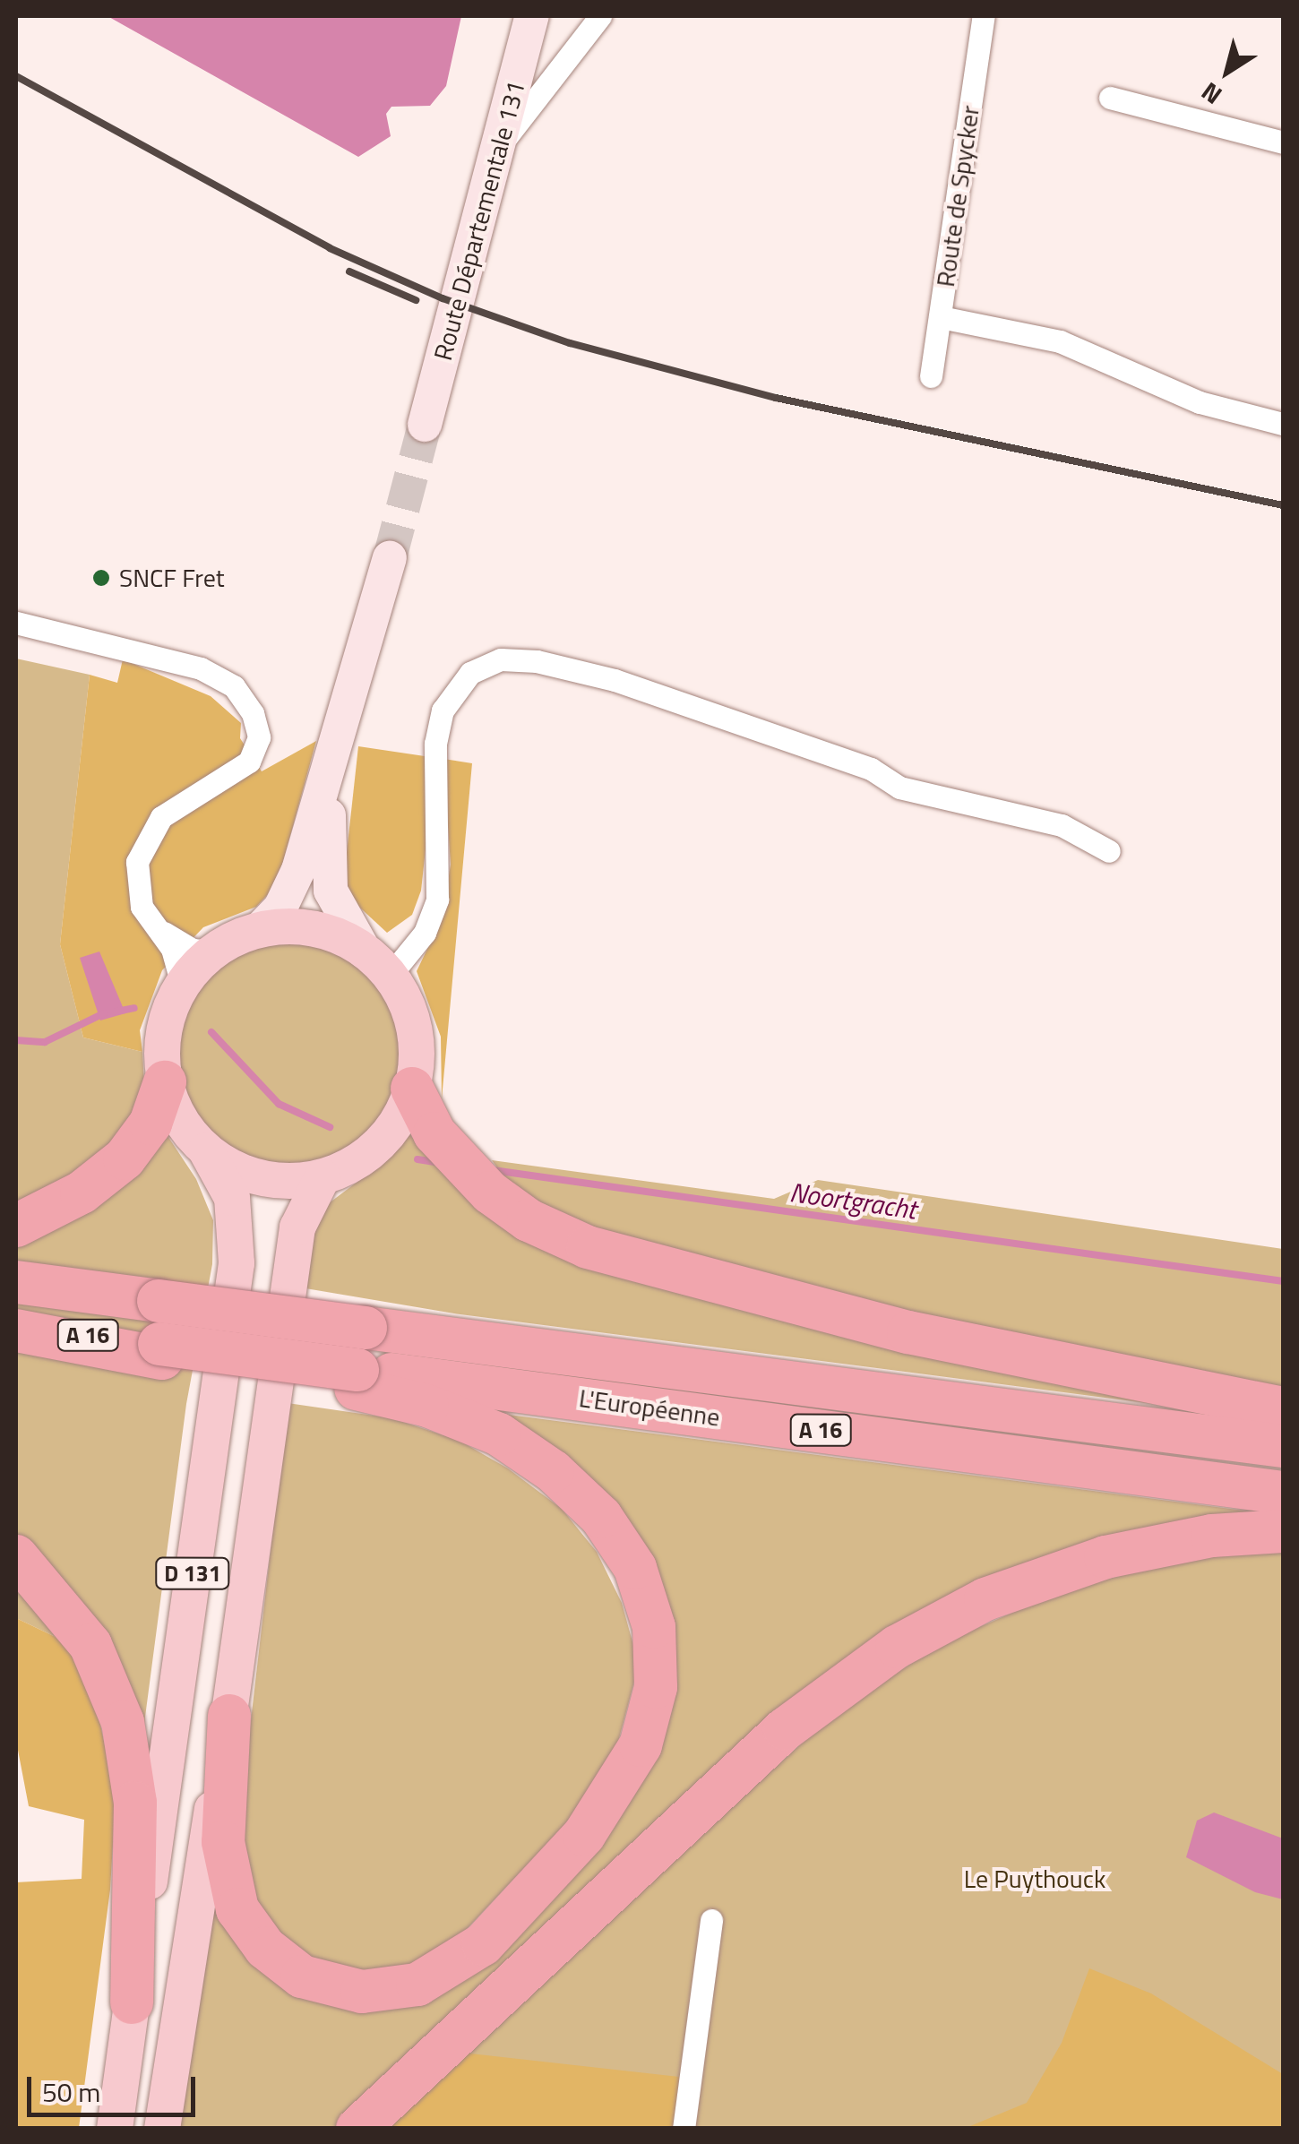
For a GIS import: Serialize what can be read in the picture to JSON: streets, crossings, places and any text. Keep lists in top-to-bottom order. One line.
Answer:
{"streets":{"highway":["A 16","L'Européenne"],"main road":["Route Départementale 131","D 131"],"street":["Route de Spycker"]},"water":["Noortgracht"],"parks":["Le Puythouck"],"places":["SNCF Fret"],"scale_bar":"50 m","north":"bottom left"}
